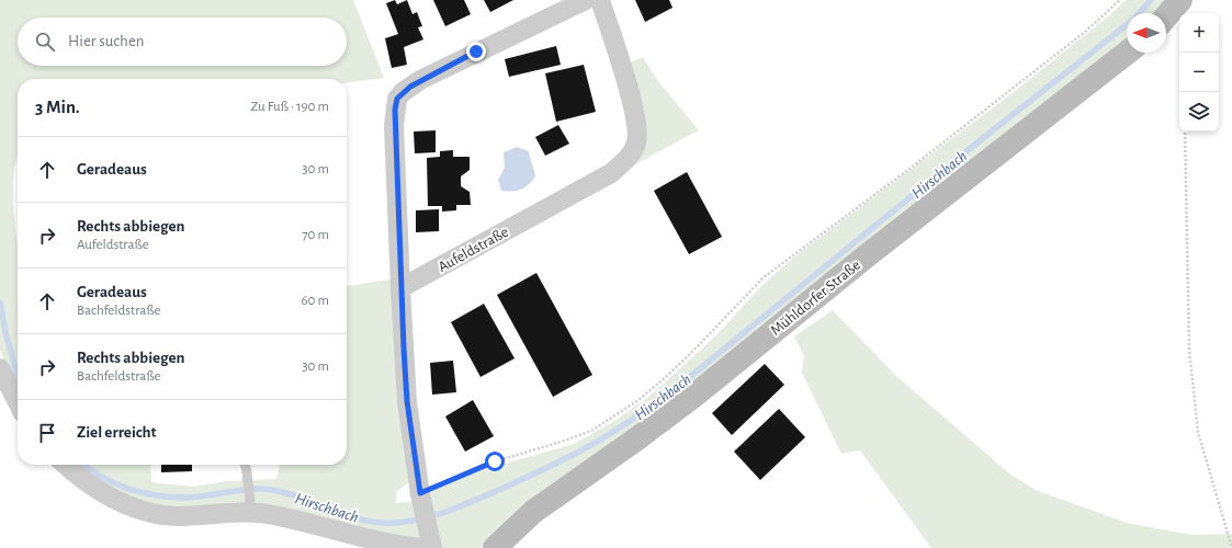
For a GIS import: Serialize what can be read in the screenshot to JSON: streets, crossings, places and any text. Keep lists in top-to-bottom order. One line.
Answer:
{"streets":{"street":["Aufeldstraße","Mühldorfer Straße"]},"water":["Hirschbach"],"north":"left","page":{"map_buttons":["+","−"],"search":"Hier suchen","heading":["3 Min.","Zu Fuß · 190 m"],"list":[["Geradeaus","30 m"],["Rechts abbiegen","Aufeldstraße","70 m"],["Geradeaus","Bachfeldstraße","60 m"],["Rechts abbiegen","Bachfeldstraße","30 m"],"Ziel erreicht"]}}
